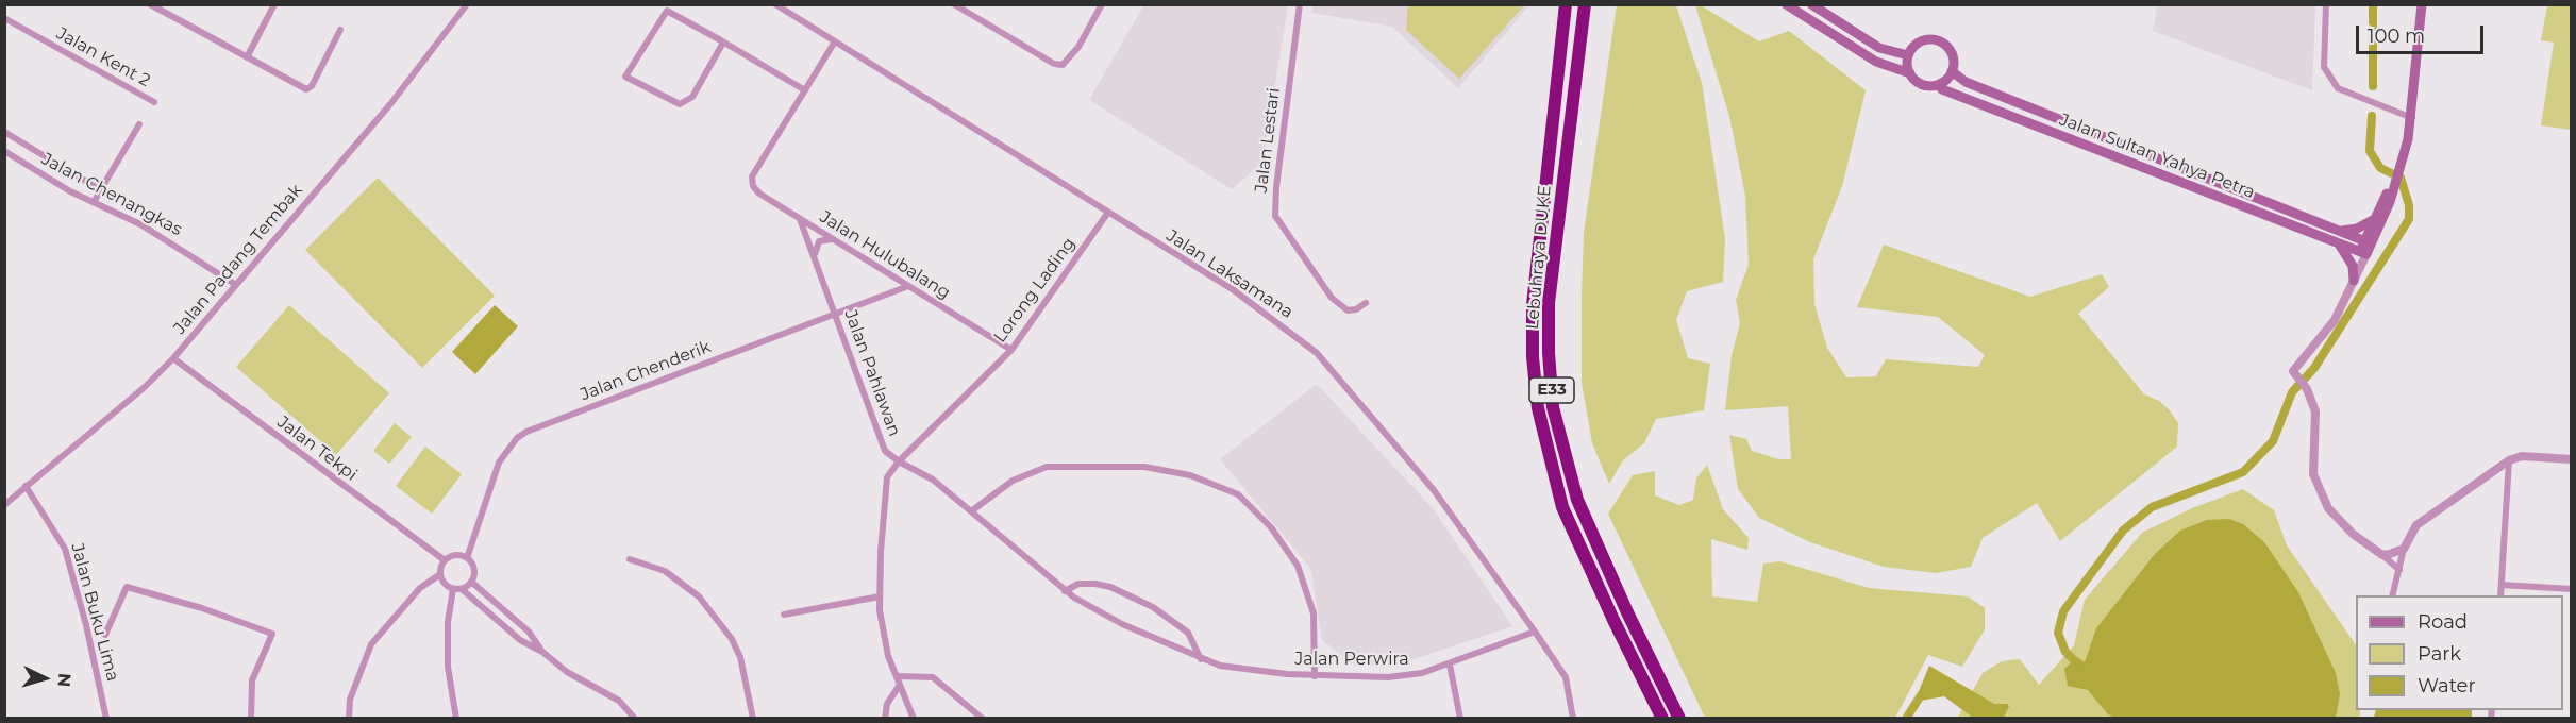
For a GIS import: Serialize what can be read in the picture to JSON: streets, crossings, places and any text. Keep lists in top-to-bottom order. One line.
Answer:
{"streets":{"highway":["Lebuhraya DUKE","E33"],"main road":["Jalan Sultan Yahya Petra"],"street":["Jalan Kent 2","Jalan Lestari","Jalan Chenangkas","Jalan Hulubalang","Jalan Padang Tembak","Jalan Laksamana","Lorong Lading","Jalan Chenderik","Jalan Pahlawan","Jalan Tekpi","Jalan Buku Lima","Jalan Perwira"]},"crossings":[["Jalan Chenangkas","Jalan Padang Tembak"],["Jalan Hulubalang","Lorong Lading"],["Jalan Hulubalang","Jalan Chenderik"],["Jalan Hulubalang","Jalan Pahlawan"],["Jalan Padang Tembak","Jalan Tekpi"],["Jalan Padang Tembak","Jalan Buku Lima"],["Jalan Laksamana","Lorong Lading"],["Jalan Laksamana","Jalan Perwira"],["Lorong Lading","Jalan Pahlawan"],["Lorong Lading","Jalan Perwira"],["Jalan Chenderik","Jalan Pahlawan"],["Jalan Chenderik","Jalan Tekpi"],["Jalan Pahlawan","Jalan Perwira"]],"legend":["Road","Park","Water"],"scale_bar":"100 m","north":"right"}
